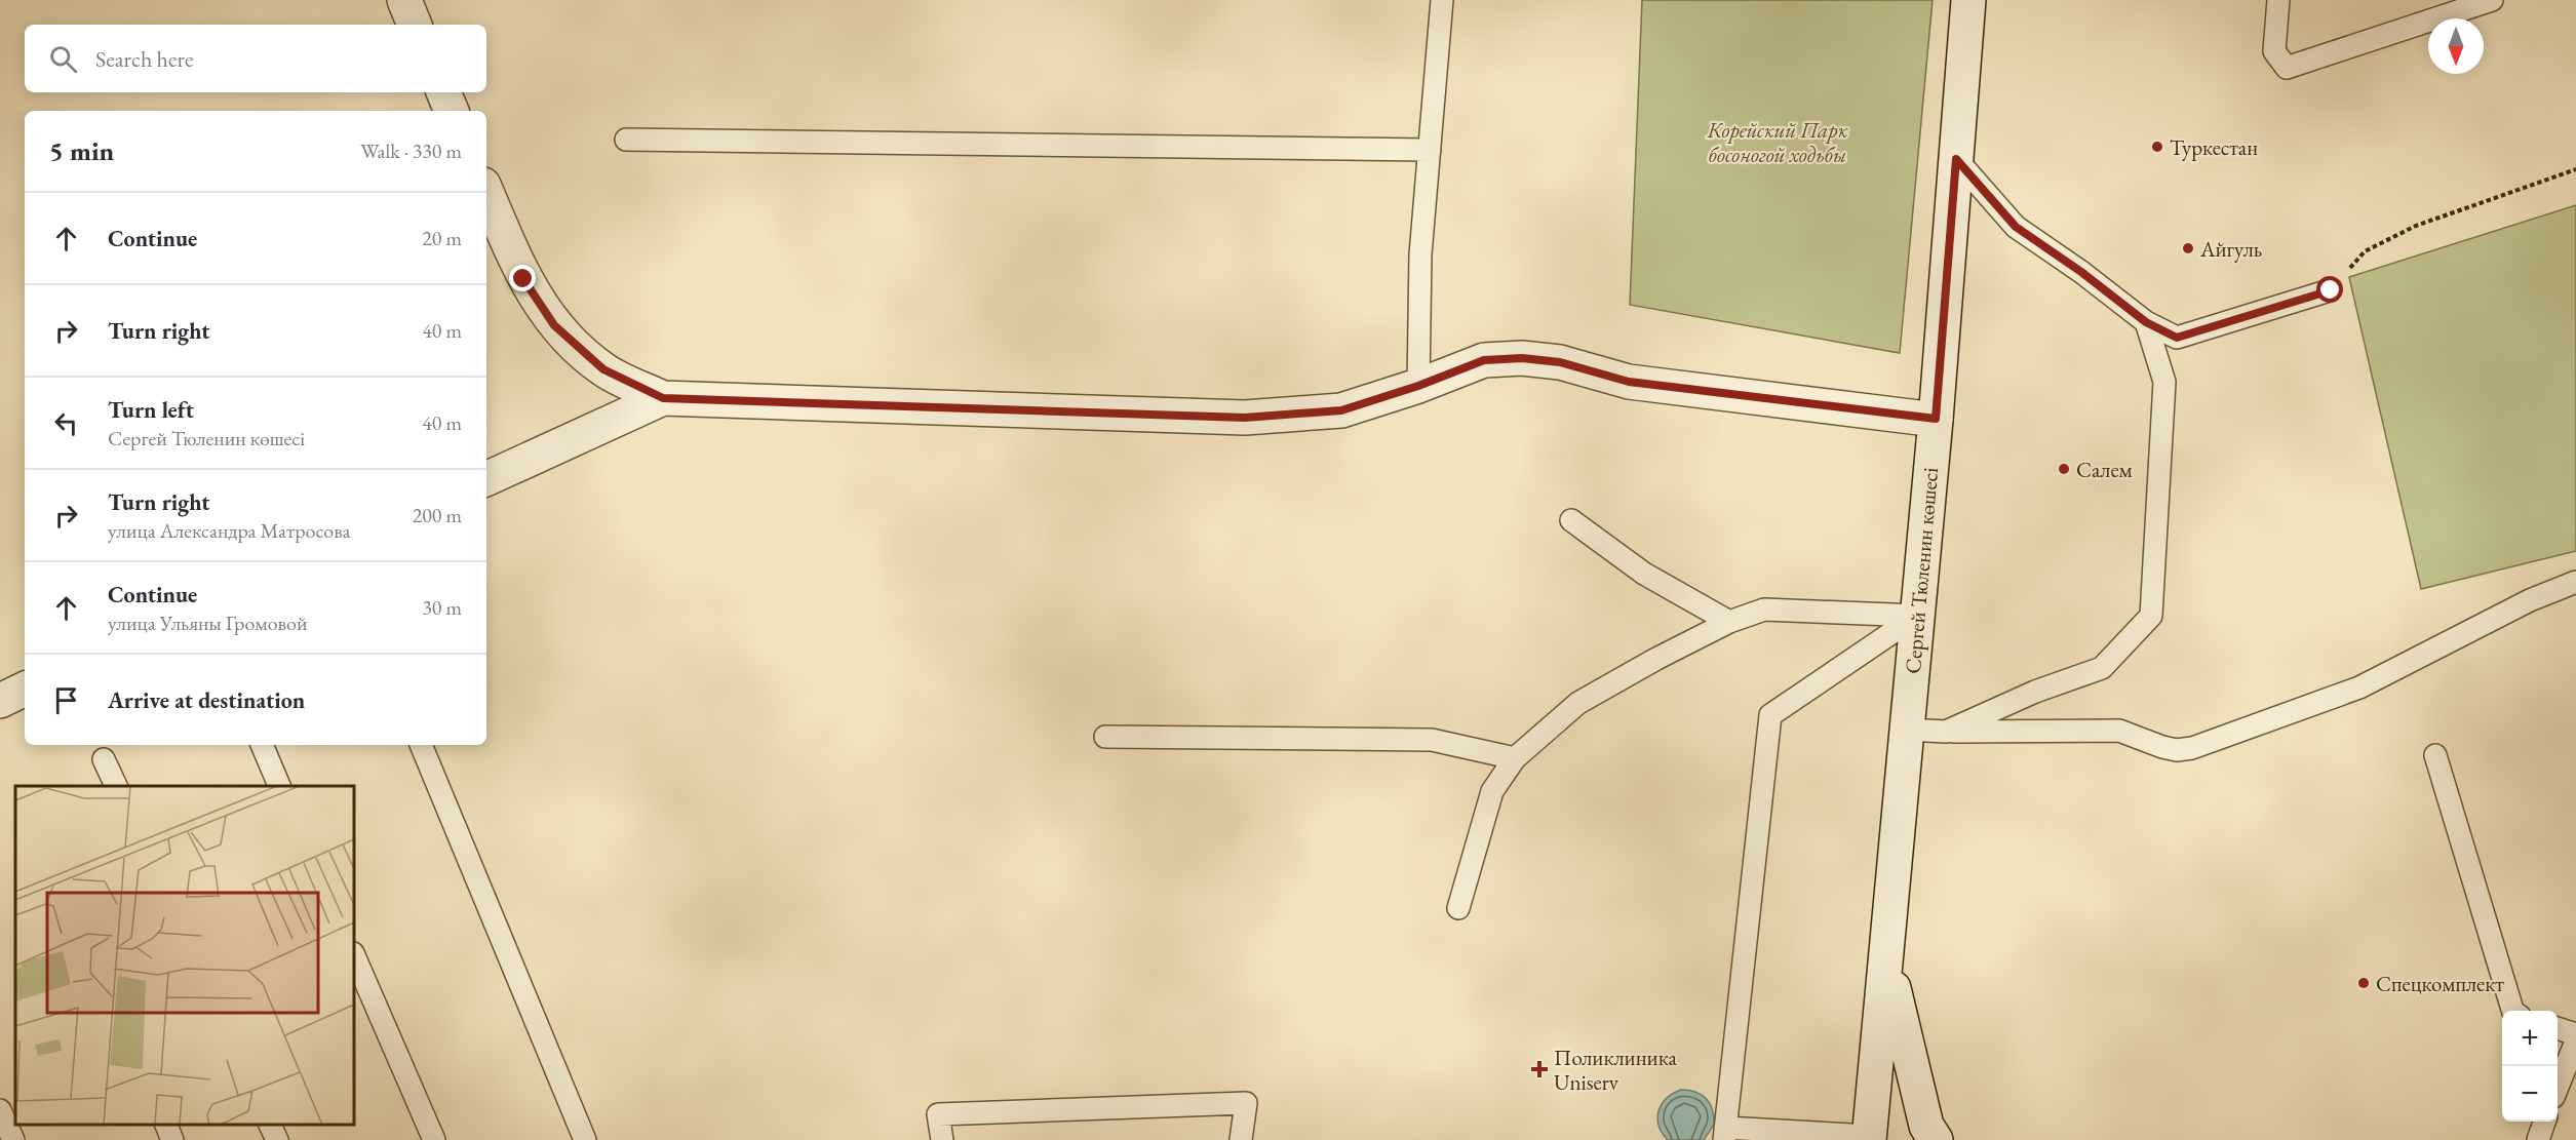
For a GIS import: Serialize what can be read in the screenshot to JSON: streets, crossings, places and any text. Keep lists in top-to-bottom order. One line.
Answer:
{"streets":{"street":["Сергей Тюленин көшесі"]},"parks":["Корейский Парк босоногой ходьбы"],"places":{"other":["Туркестан","Айгуль","Салем","Спецкомплект"],"health":["Поликлиника Uniserv"]},"north":"bottom","page":{"search":"Search here","heading":["5 min","Walk · 330 m"],"list":[["Continue","20 m"],["Turn right","40 m"],["Turn left","Сергей Тюленин көшесі","40 m"],["Turn right","улица Александра Матросова","200 m"],["Continue","улица Ульяны Громовой","30 m"],"Arrive at destination"],"map_buttons":["+","−"]}}
